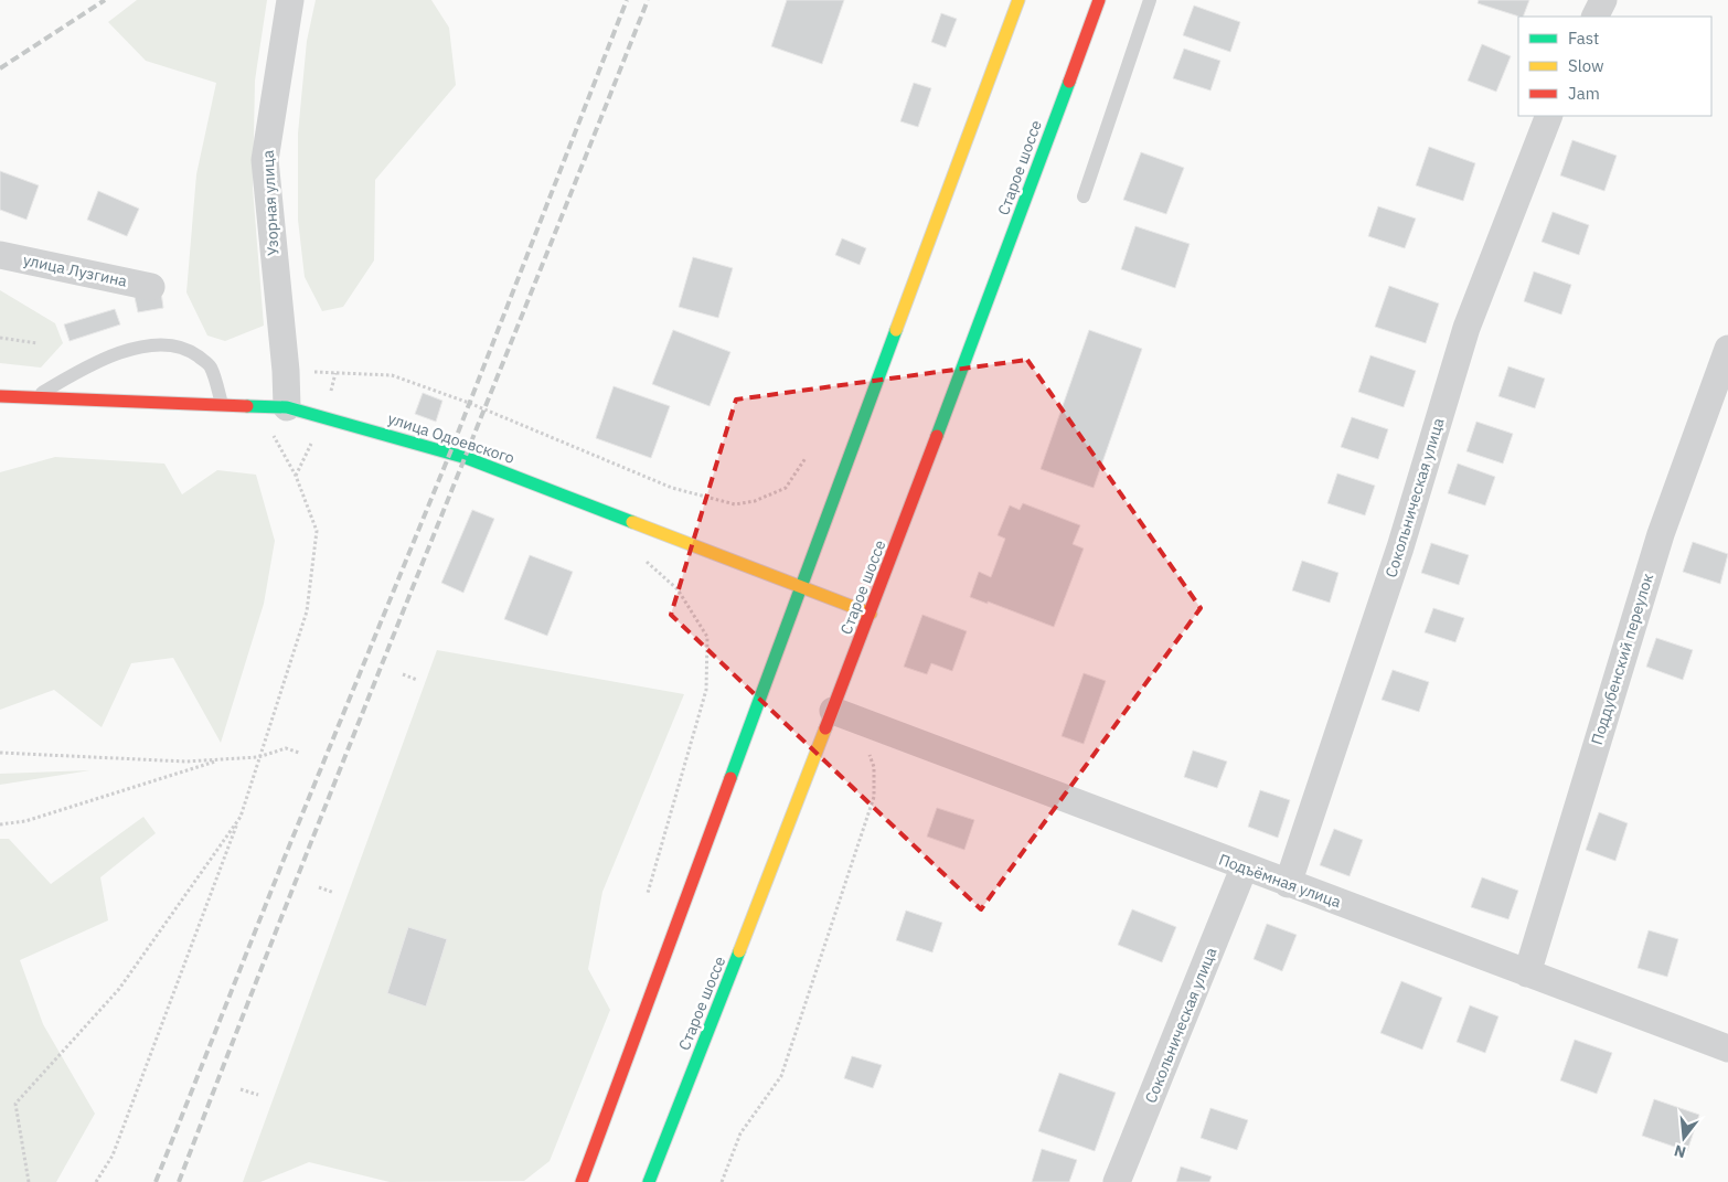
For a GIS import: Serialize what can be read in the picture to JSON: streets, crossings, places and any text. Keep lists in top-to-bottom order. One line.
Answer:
{"streets":{"main road":["Старое шоссе","улица Одоевского"],"street":["Узорная улица","улица Лузгина","Сокольническая улица","Поддубенский переулок","Подъёмная улица"]},"crossings":[["Старое шоссе","улица Одоевского"],["Старое шоссе","Подъёмная улица"],["Узорная улица","улица Одоевского"],["Сокольническая улица","Подъёмная улица"],["Поддубенский переулок","Подъёмная улица"]],"legend":["Fast","Slow","Jam"],"north":"bottom"}
